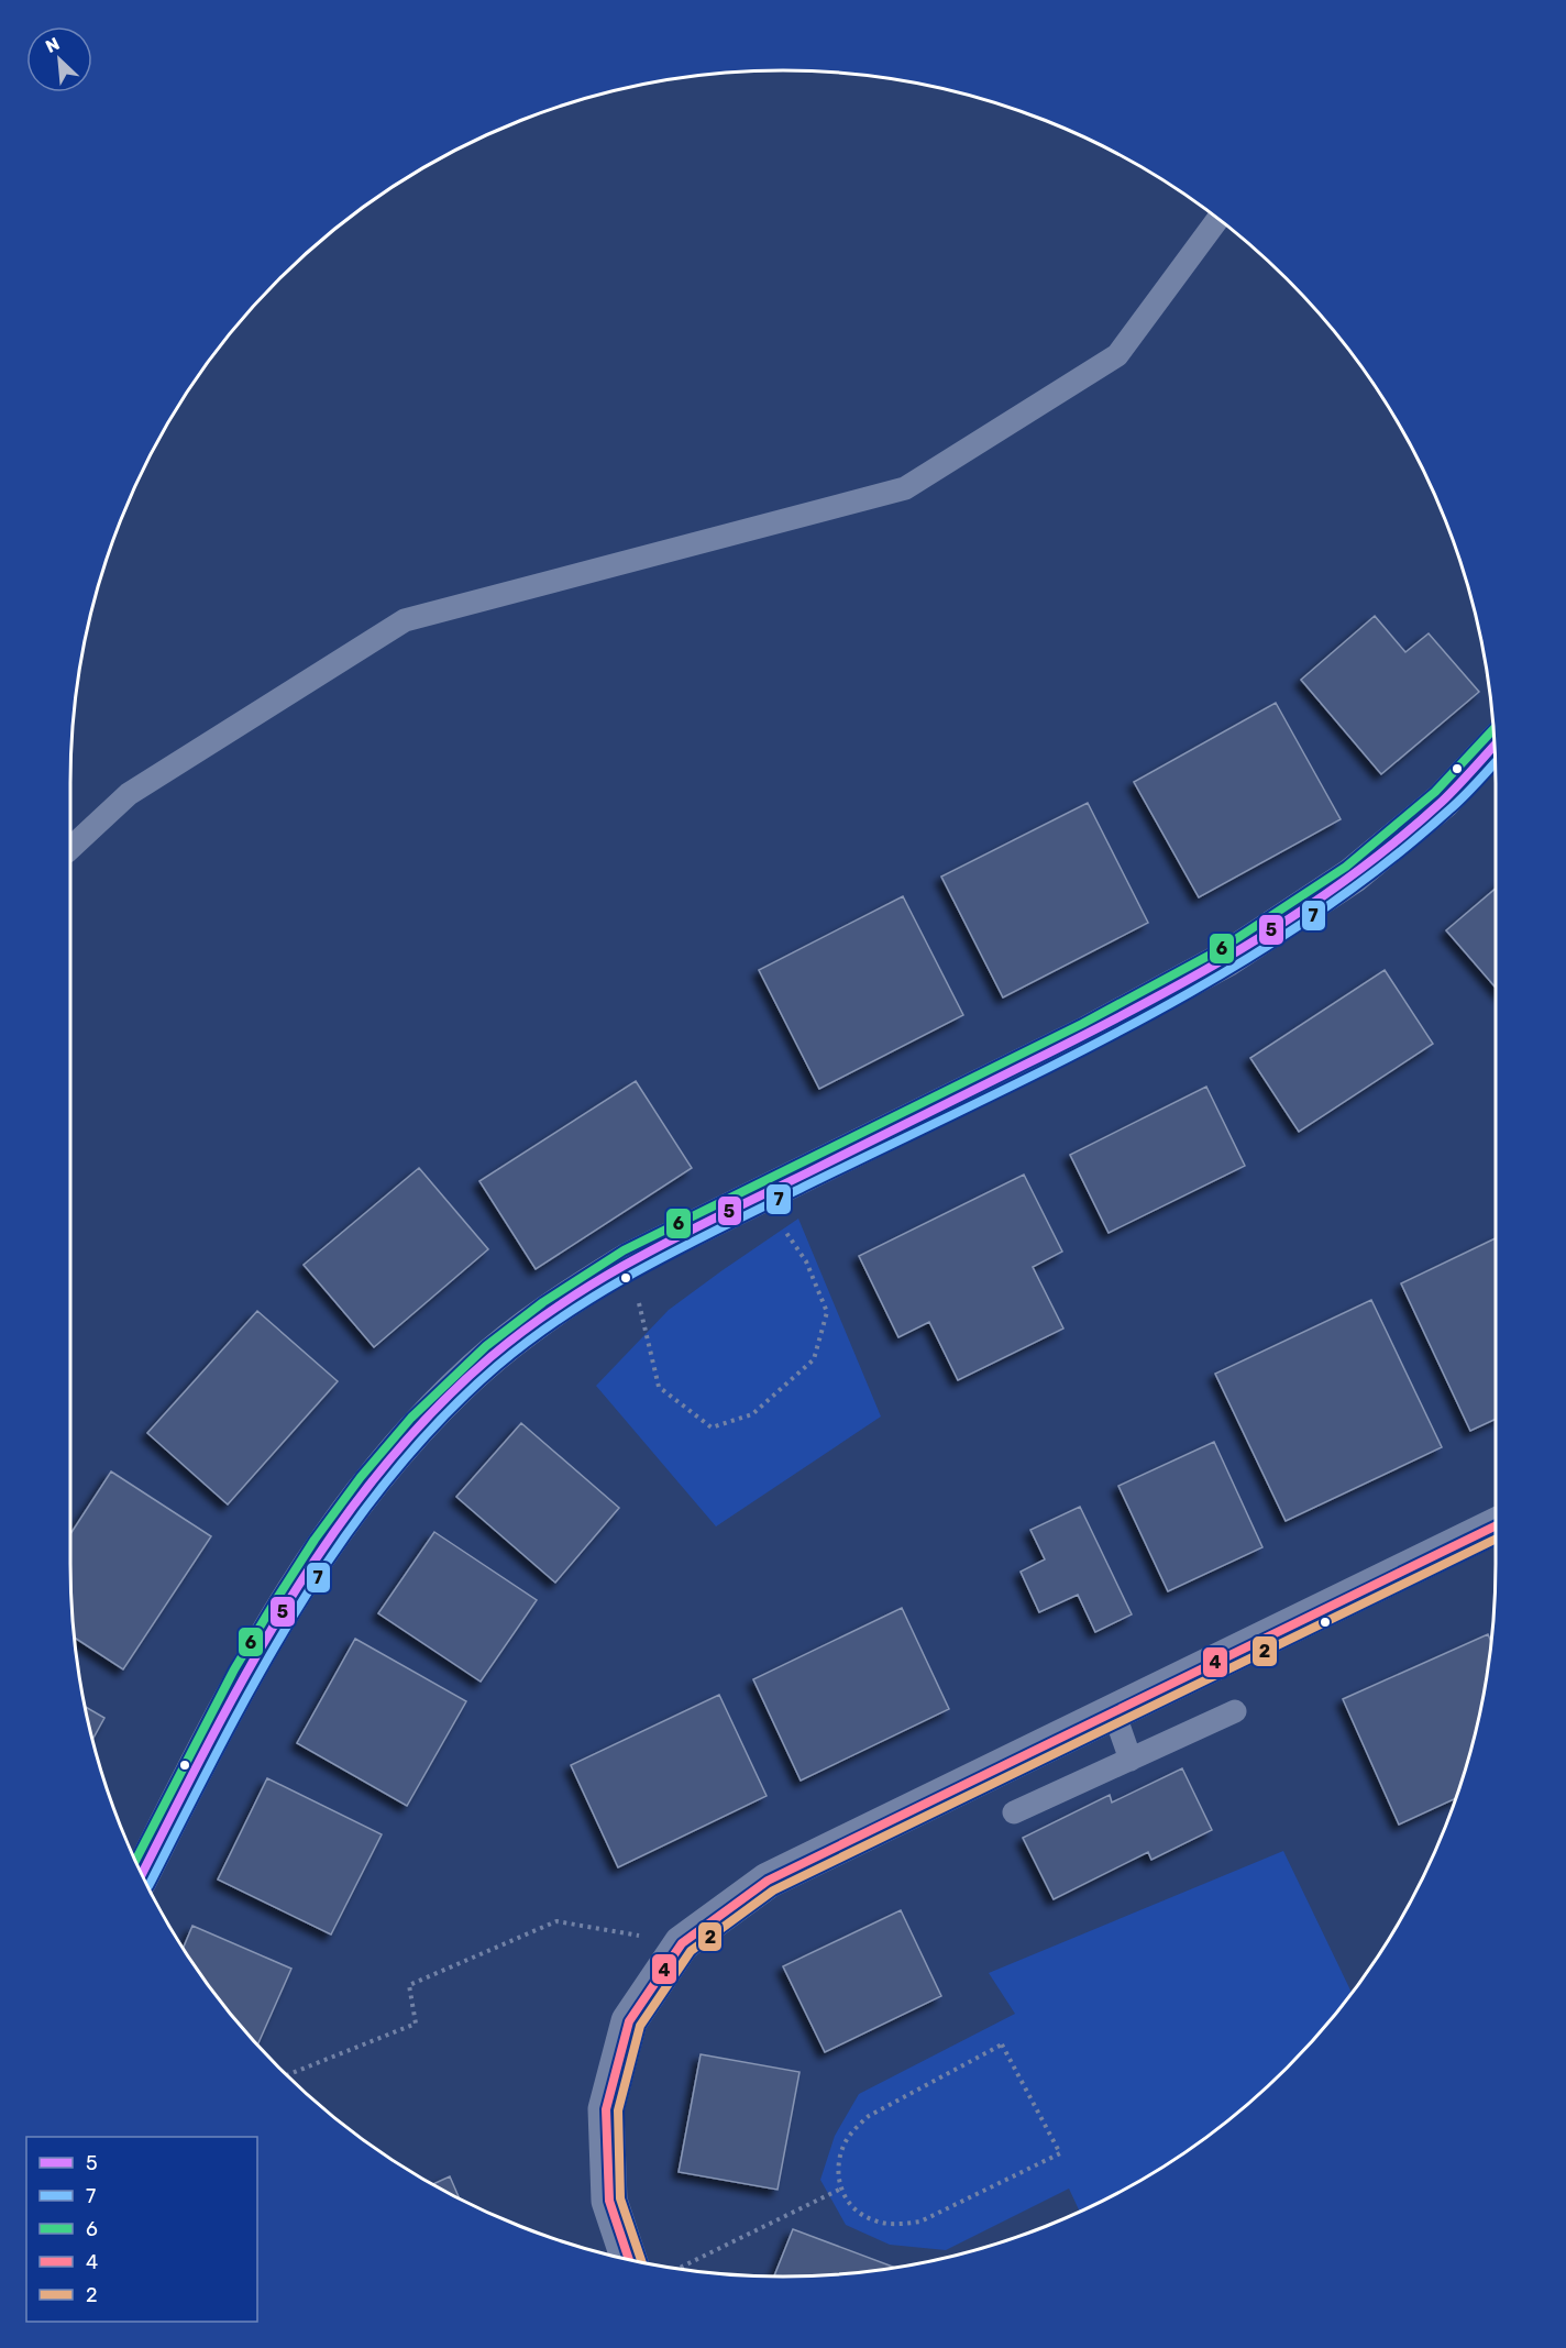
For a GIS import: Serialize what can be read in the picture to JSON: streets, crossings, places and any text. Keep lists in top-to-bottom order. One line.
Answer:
{"lines":["transit line 6","transit line 5","transit line 7","transit line 4","transit line 2"],"legend":["5","7","6","4","2"],"north":"top left"}
